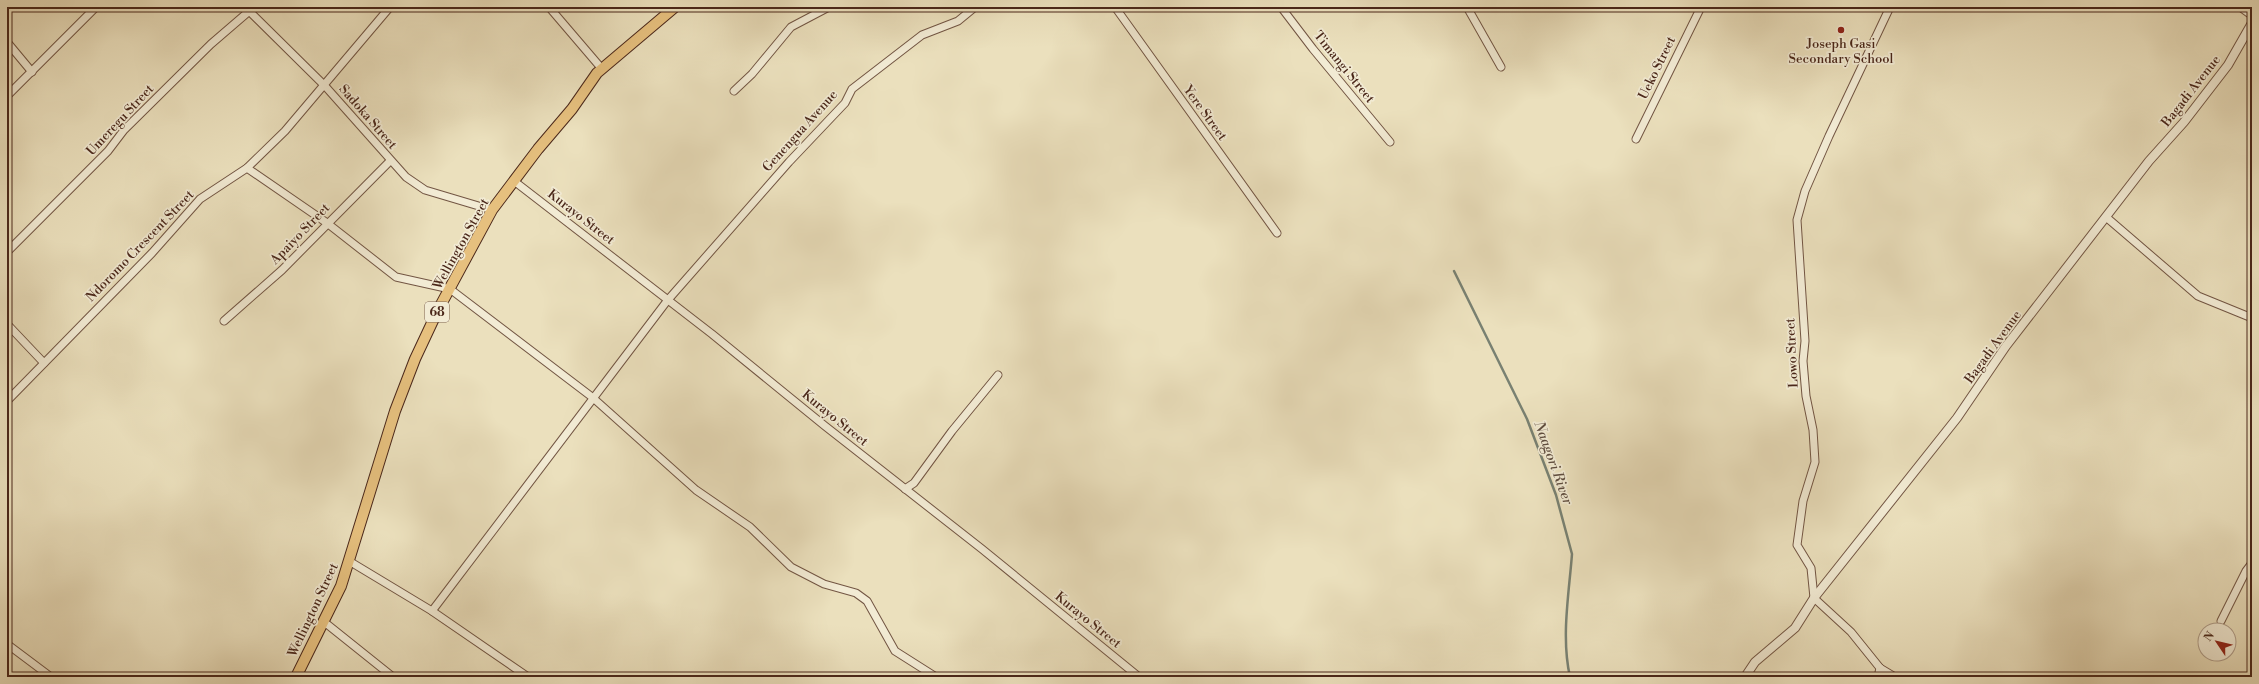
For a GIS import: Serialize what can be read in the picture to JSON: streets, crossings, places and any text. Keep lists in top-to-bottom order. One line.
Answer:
{"streets":{"main road":["Wellington Street","68"],"street":["Timangi Street","Ueko Street","Bagadi Avenue","Yere Street","Sadoka Street","Umeregu Street","Genengua Avenue","Kurayo Street","Apaiyo Street","Ndoromo Crescent Street","Lowo Street"]},"crossings":[["Bagadi Avenue","Lowo Street"],["Sadoka Street","Umeregu Street"],["Sadoka Street","Apaiyo Street"],["Sadoka Street","Wellington Street"],["Sadoka Street","Ndoromo Crescent Street"],["Genengua Avenue","Kurayo Street"],["Kurayo Street","Wellington Street"]],"water":["Naagori River"],"places":["Joseph Gasi Secondary School"],"north":"top left"}
